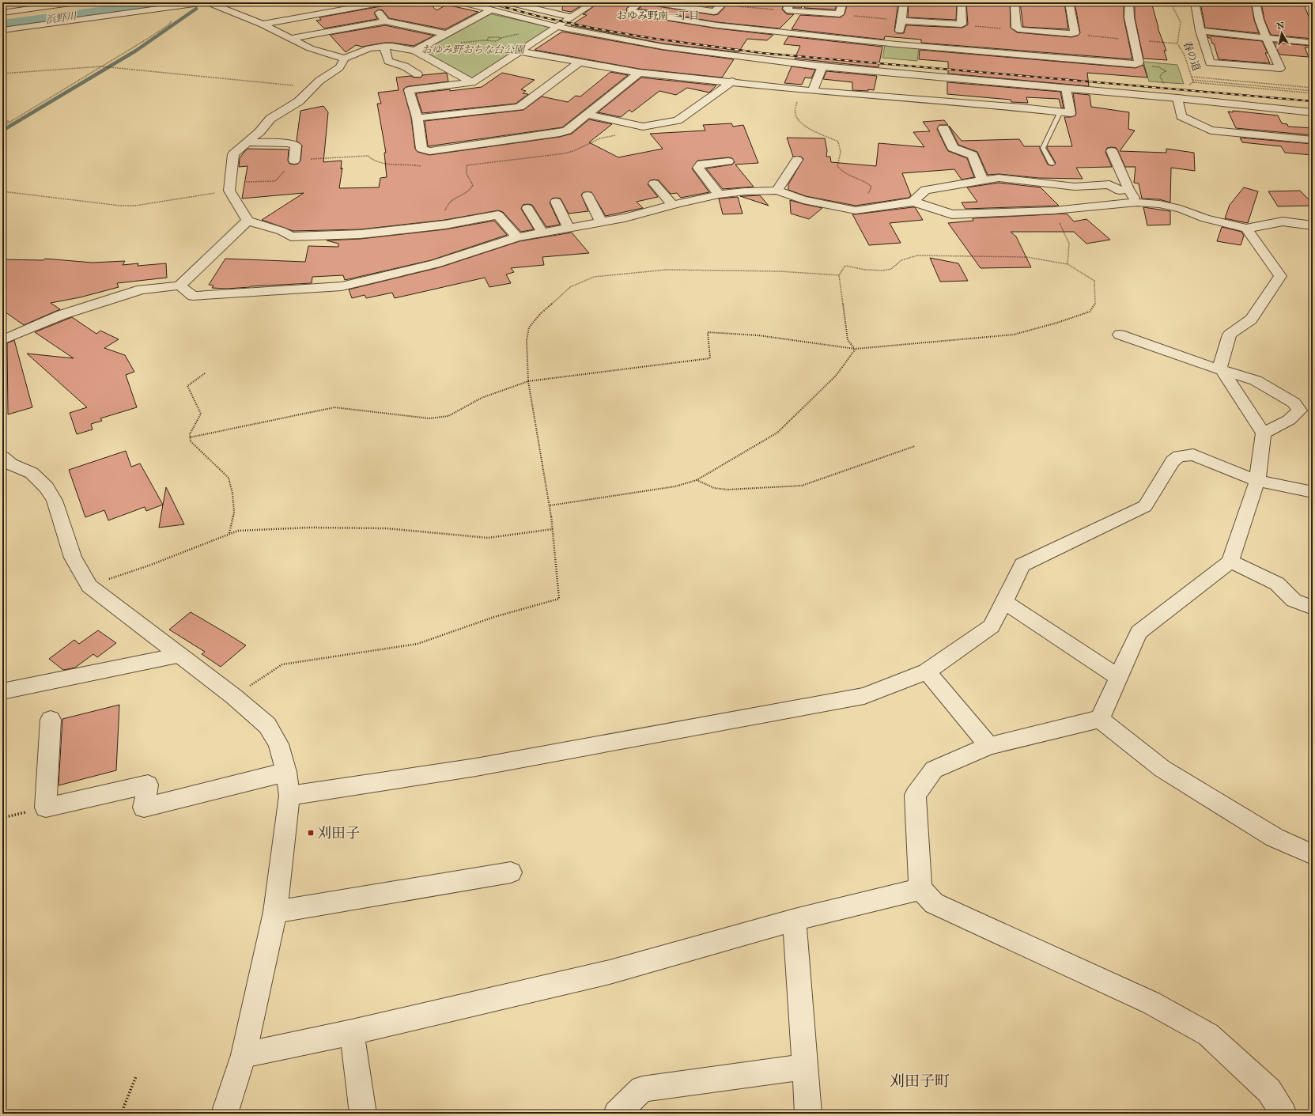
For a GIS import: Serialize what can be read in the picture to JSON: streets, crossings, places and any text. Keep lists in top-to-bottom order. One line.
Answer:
{"streets":{"path":["春の道"]},"districts":["おゆみ野南一丁目","刈田子町"],"water":["浜野川"],"parks":["おゆみ野おちな台公園"],"places":{"transit":["刈田子"]},"north":"top"}
